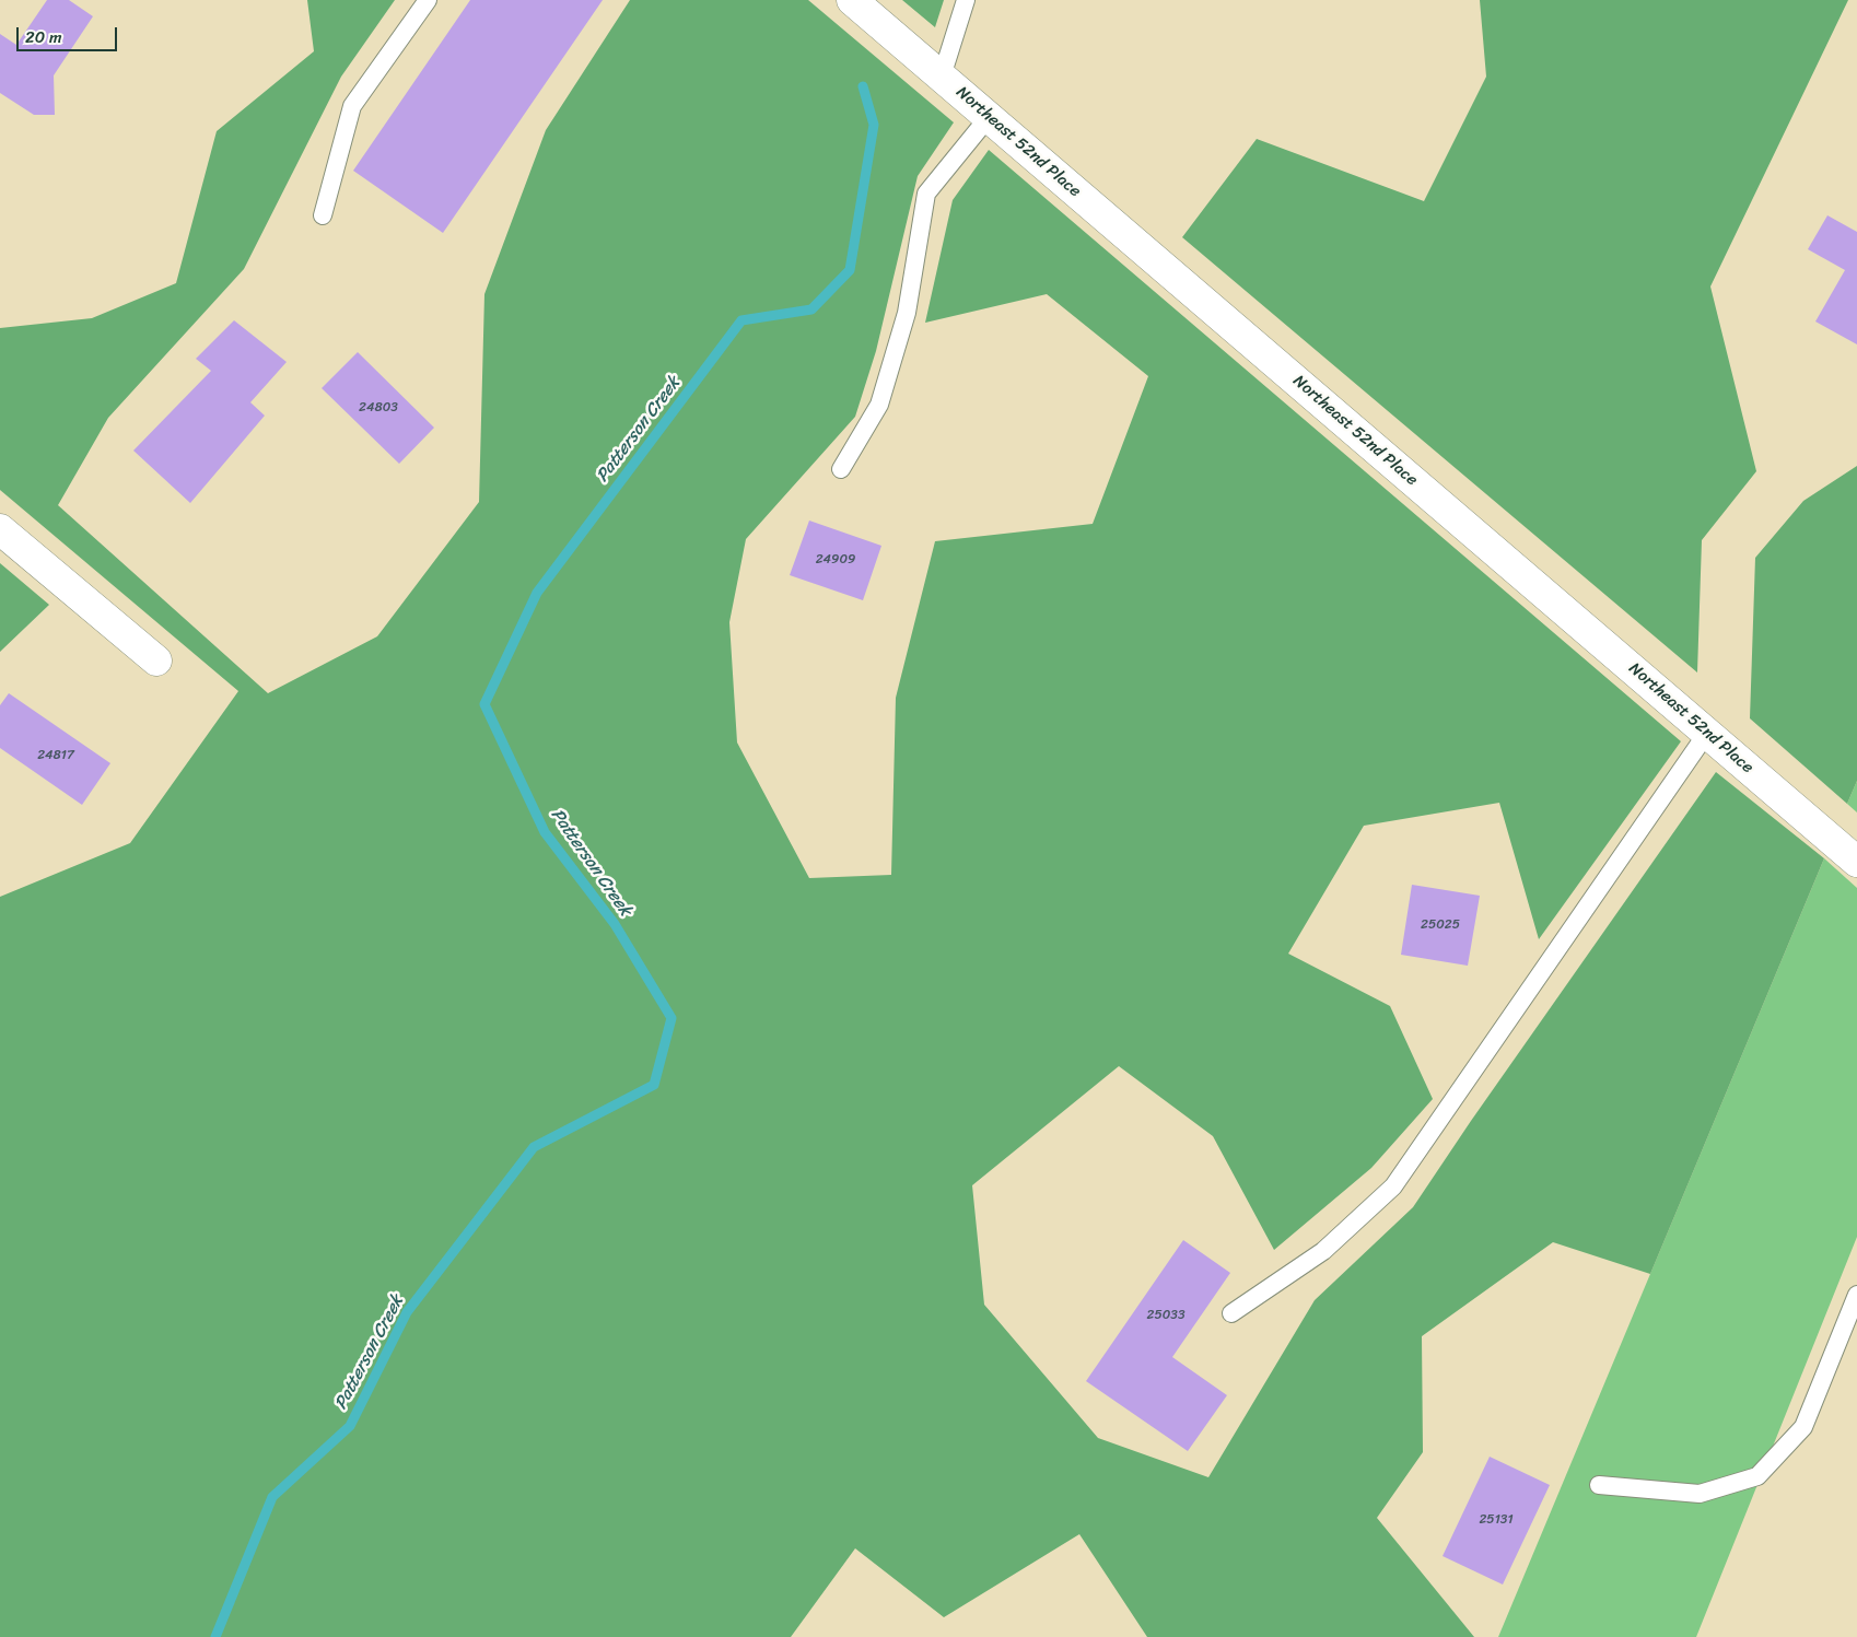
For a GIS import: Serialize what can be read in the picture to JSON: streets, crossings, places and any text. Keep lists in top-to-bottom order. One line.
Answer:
{"streets":{"street":["Northeast 52nd Place"]},"water":["Patterson Creek"],"house_numbers":["24803","24909","24817","25025","25033","25131"],"scale_bar":"20 m"}
